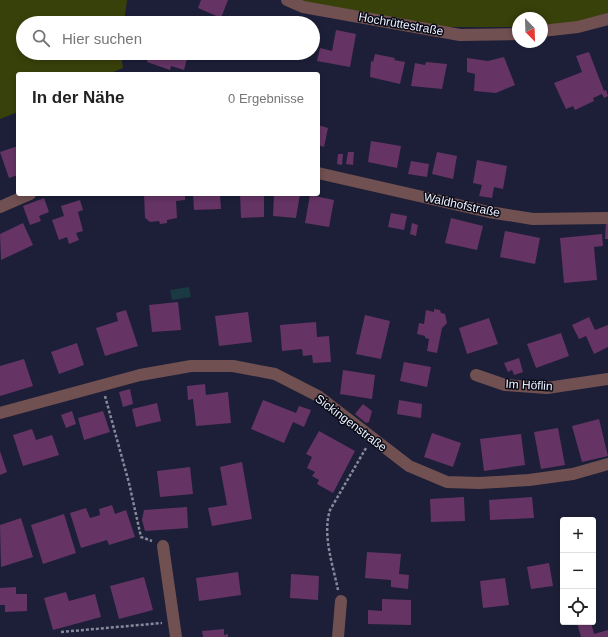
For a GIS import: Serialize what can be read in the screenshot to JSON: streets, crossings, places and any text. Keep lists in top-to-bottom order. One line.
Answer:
{"streets":{"street":["Hochrüttestraße","Waldhofstraße","Im Höflin","Sickingenstraße"]},"north":"bottom right","page":{"search":"Hier suchen","heading":["In der Nähe","0 Ergebnisse"],"map_buttons":["+","−"]}}
